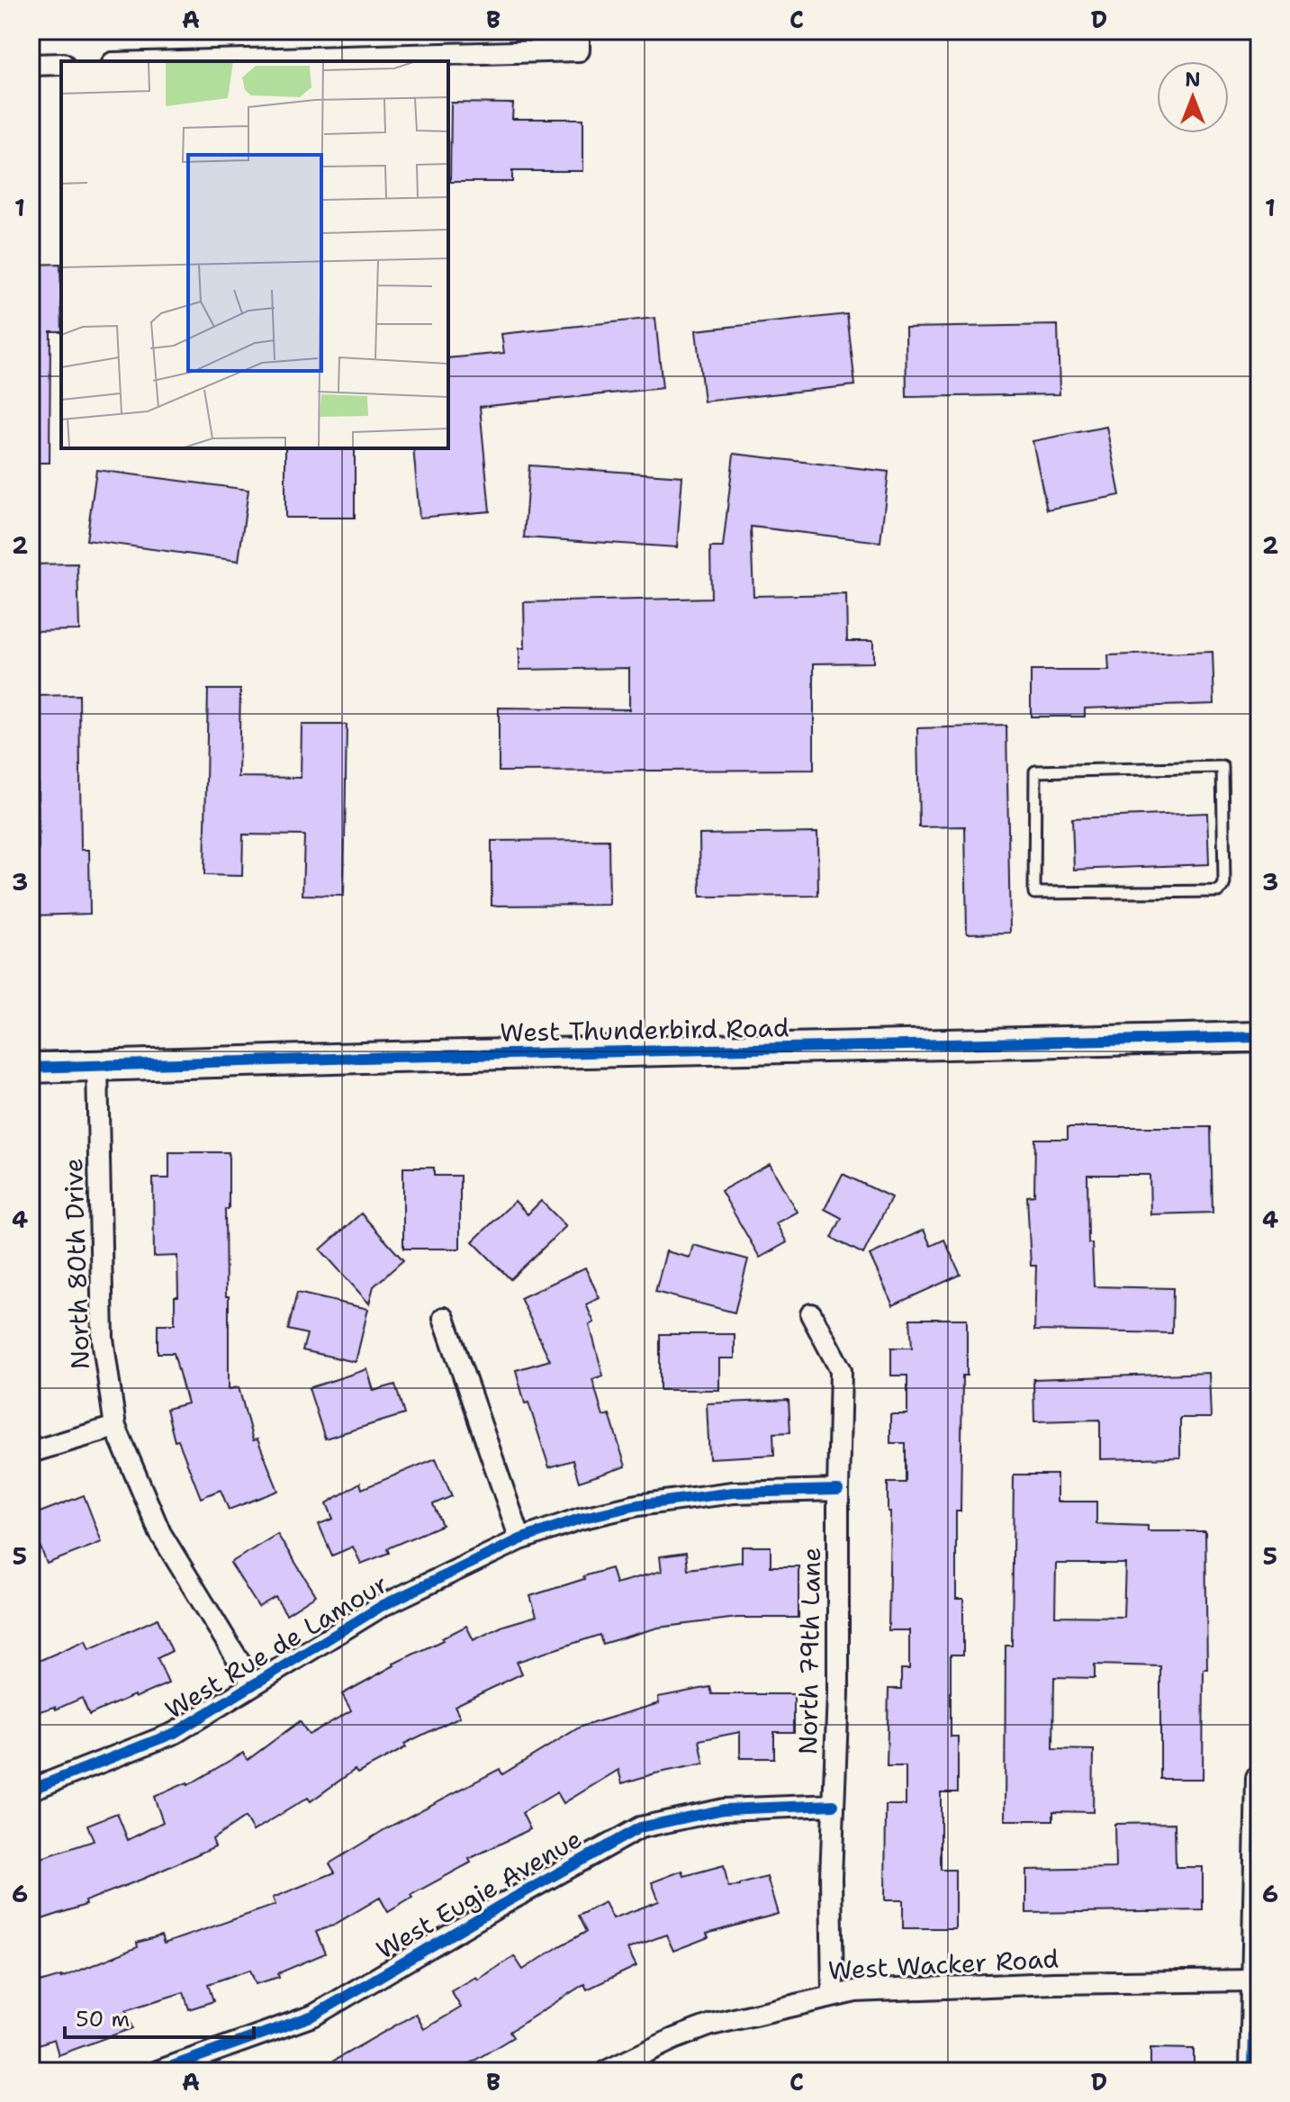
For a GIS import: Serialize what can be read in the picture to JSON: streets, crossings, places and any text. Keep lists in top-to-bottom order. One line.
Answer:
{"streets":{"main road":["West Thunderbird Road"],"street":["North 80th Drive","West Rue de Lamour","North 79th Lane","West Eugie Avenue","West Wacker Road"]},"crossings":[["West Thunderbird Road","North 80th Drive"],["North 80th Drive","West Rue de Lamour"],["West Rue de Lamour","North 79th Lane"],["North 79th Lane","West Eugie Avenue"],["North 79th Lane","West Wacker Road"]],"scale_bar":"50 m","north":"top","grid":{"columns":["A","B","C","D"],"rows":["1","2","3","4","5","6"]}}
